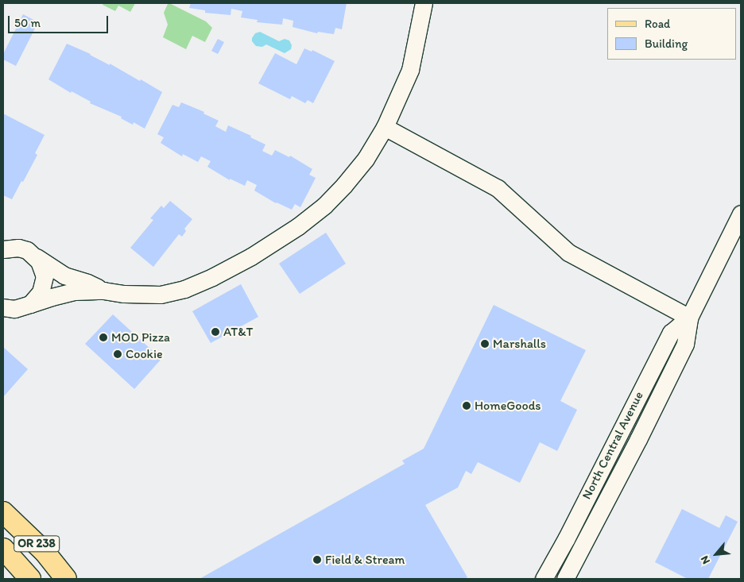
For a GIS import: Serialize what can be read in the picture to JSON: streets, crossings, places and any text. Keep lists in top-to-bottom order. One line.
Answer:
{"streets":{"main road":["OR 238"],"street":["North Central Avenue"]},"places":["AT&T","MOD Pizza","Marshalls","Cookie","HomeGoods","Field & Stream"],"legend":["Road","Building"],"scale_bar":"50 m","north":"bottom left"}
